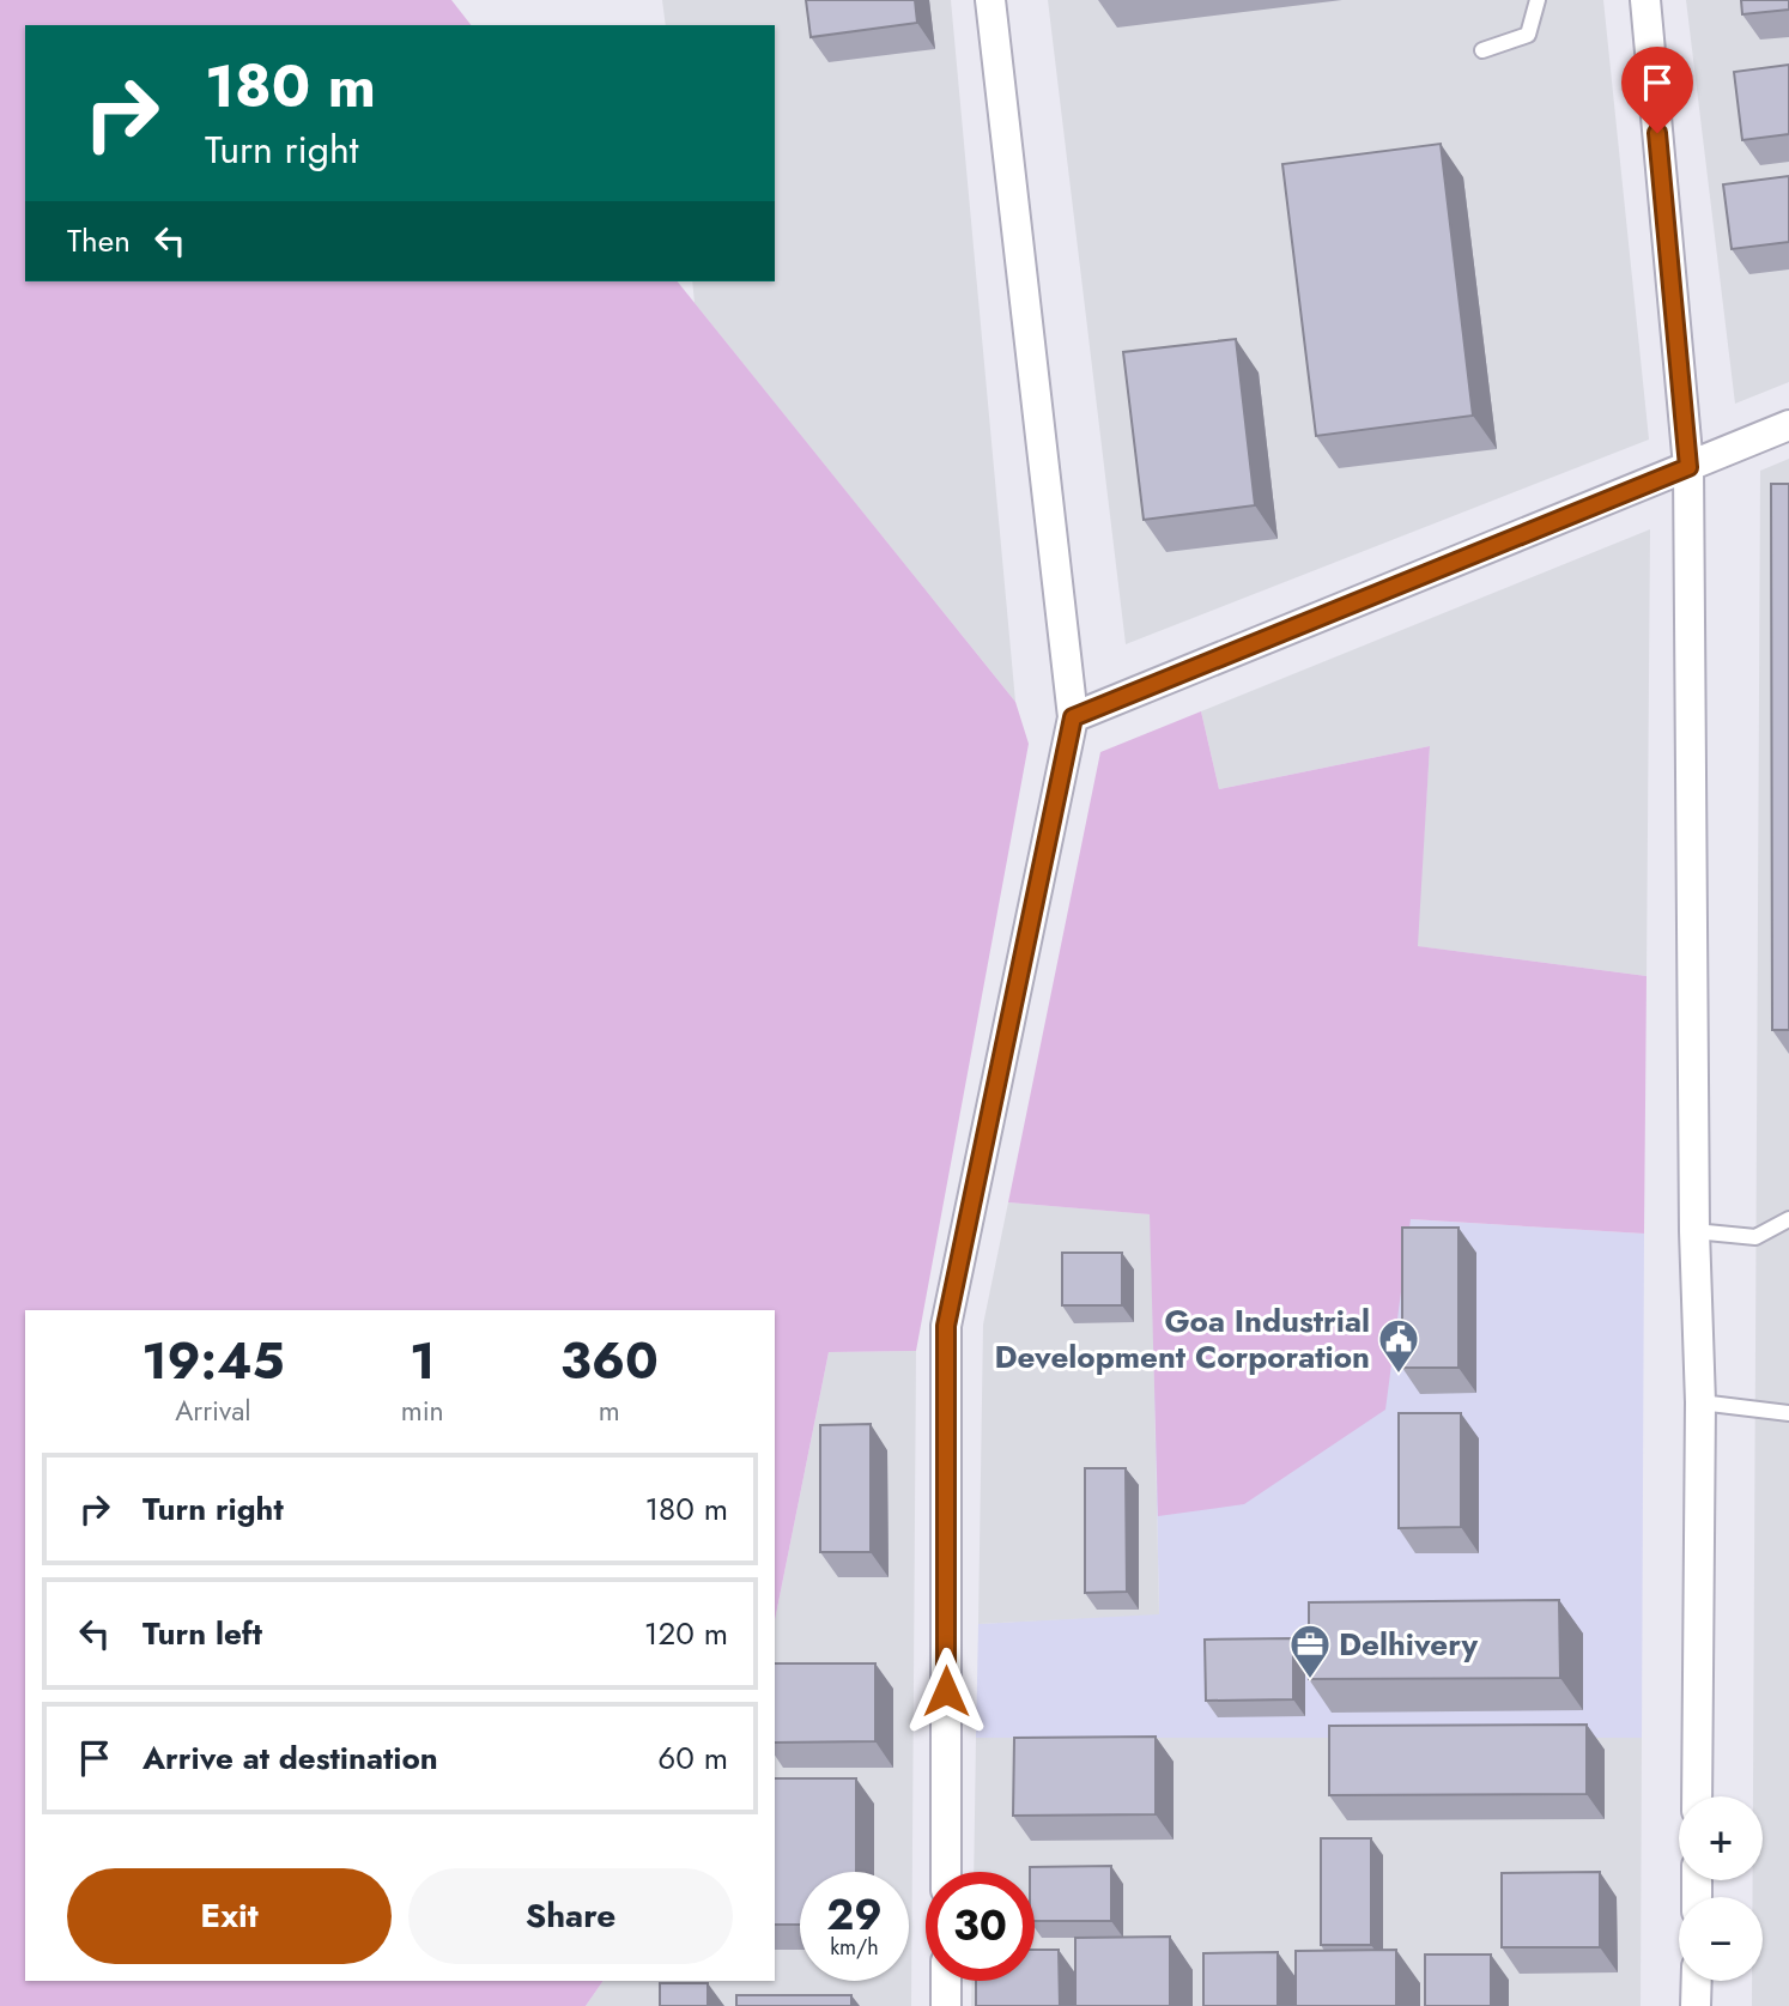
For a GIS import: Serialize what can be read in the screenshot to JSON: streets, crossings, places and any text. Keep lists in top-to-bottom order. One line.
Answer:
{"places":{"public building":["Goa Industrial Development Corporation"],"office":["Delhivery"]},"page":{"turn":["180 m","Turn right"],"then":"Then","eta":["19:45","Arrival","1","min","360","m"],"list":[{"name":"Turn right","value":"180 m"},{"name":"Turn left","value":"120 m"},{"name":"Arrive at destination","value":"60 m"}],"map_buttons":["+","−"],"buttons":["Exit","Share"],"speed":"29 km/h","limit":"30"}}
